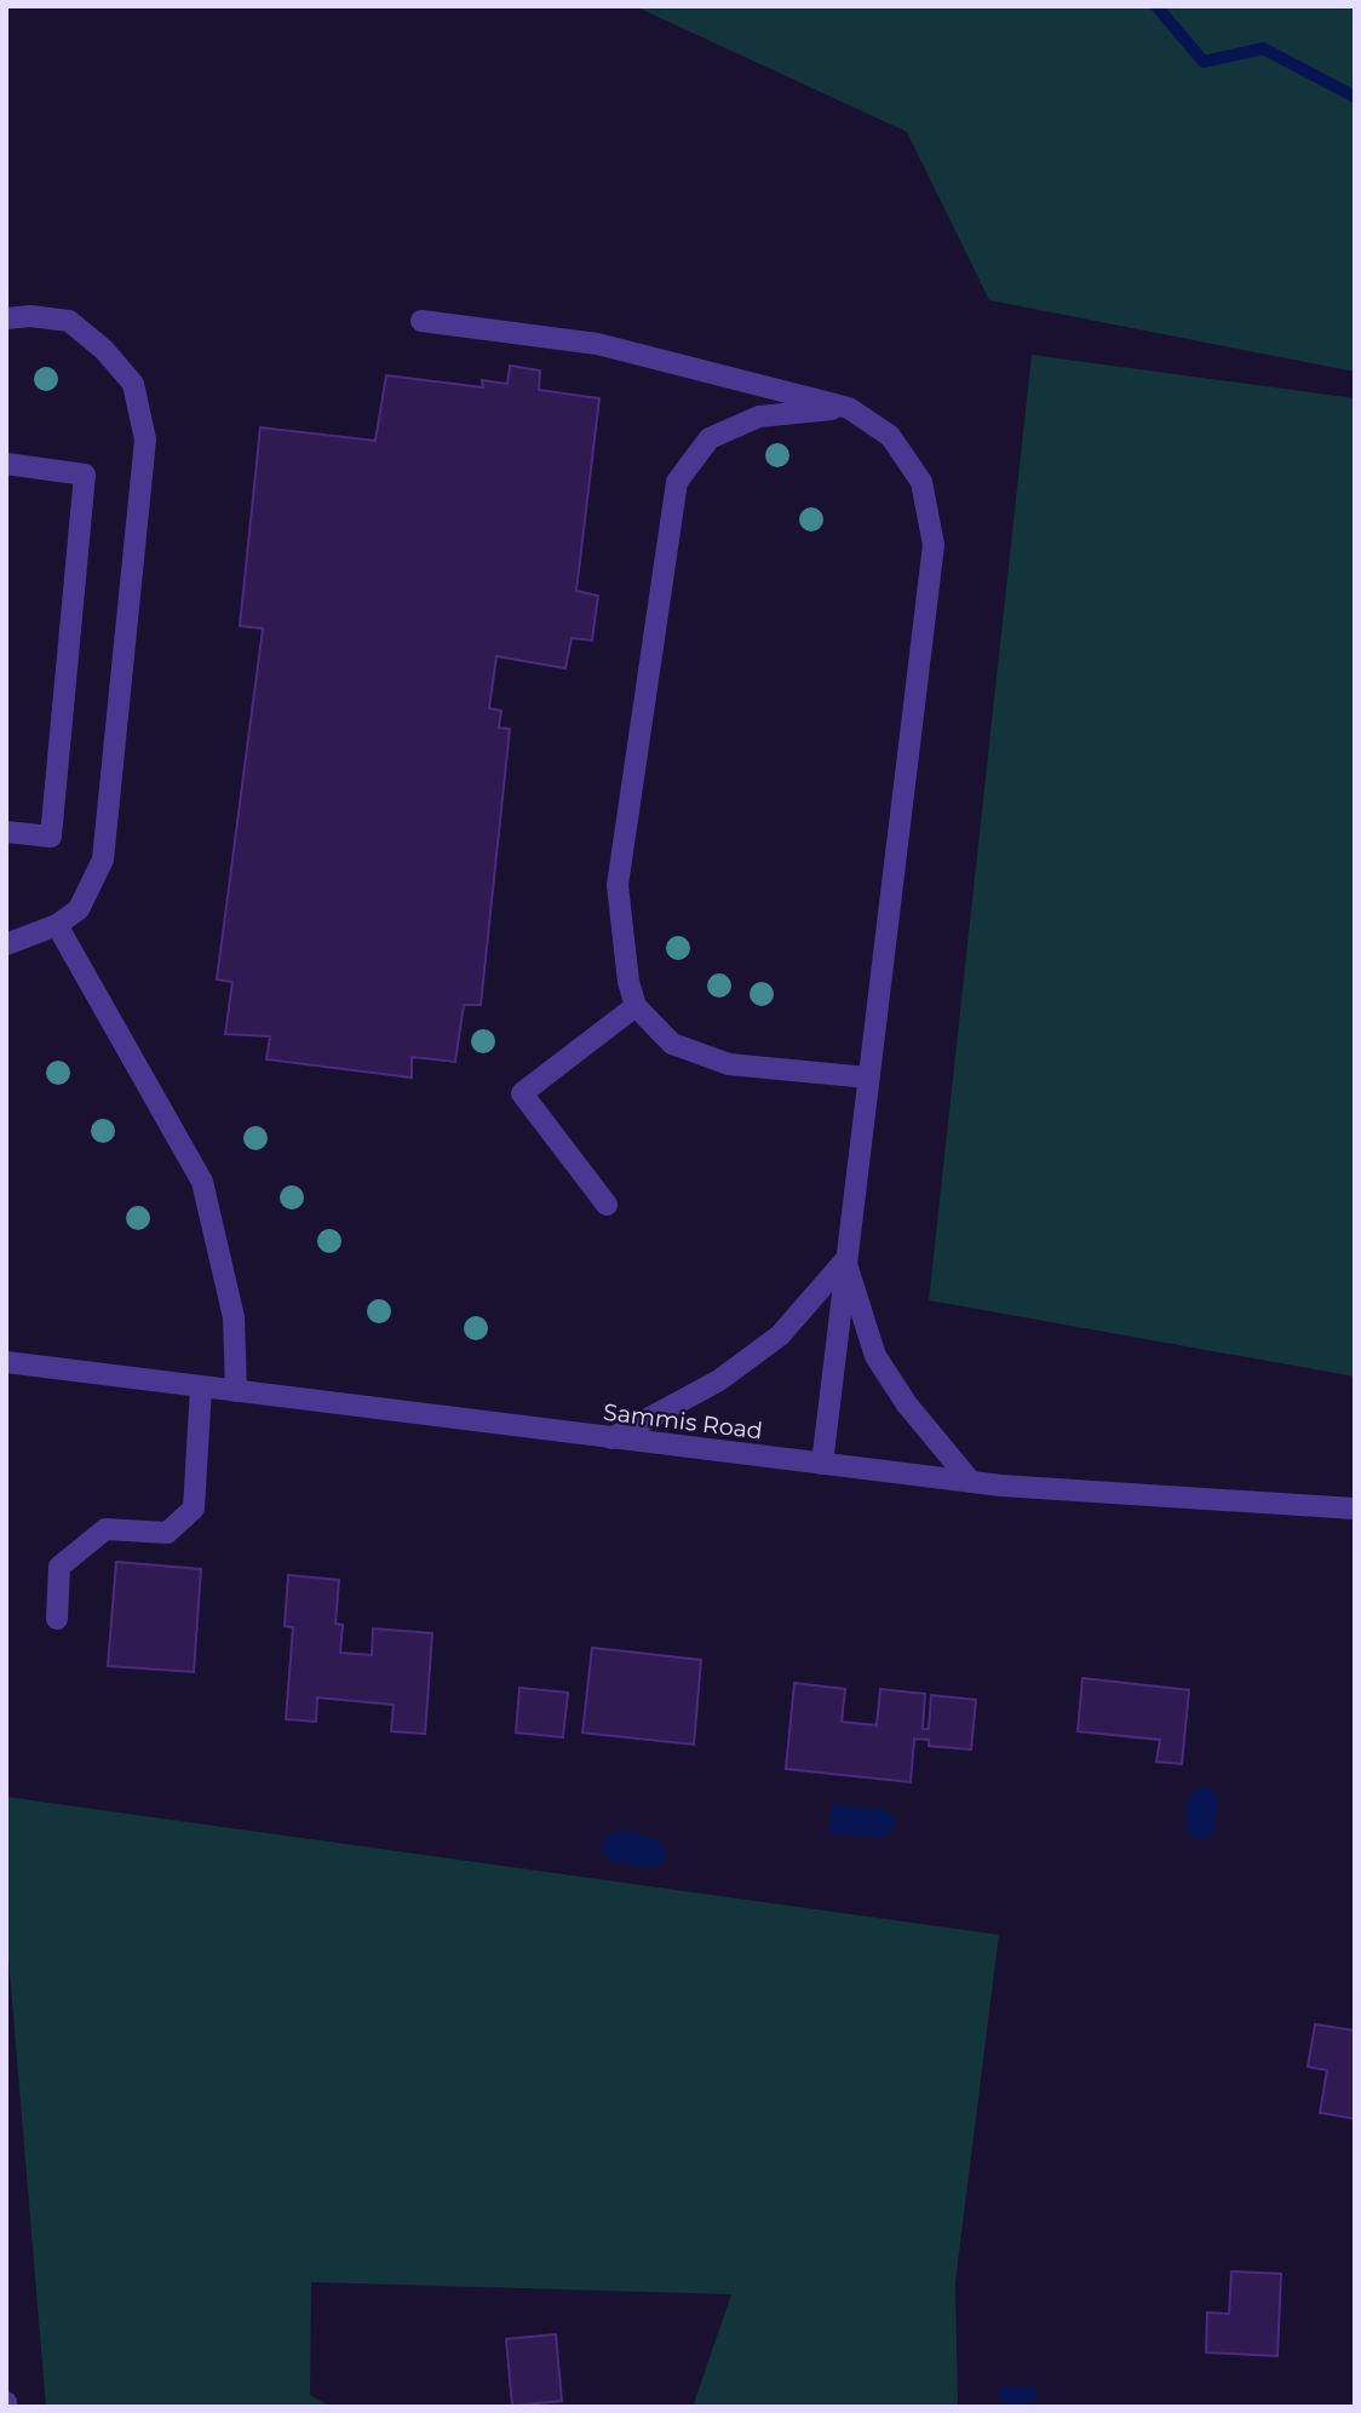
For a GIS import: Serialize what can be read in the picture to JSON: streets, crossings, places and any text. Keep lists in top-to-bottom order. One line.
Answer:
{"streets":{"street":["Sammis Road"]}}
